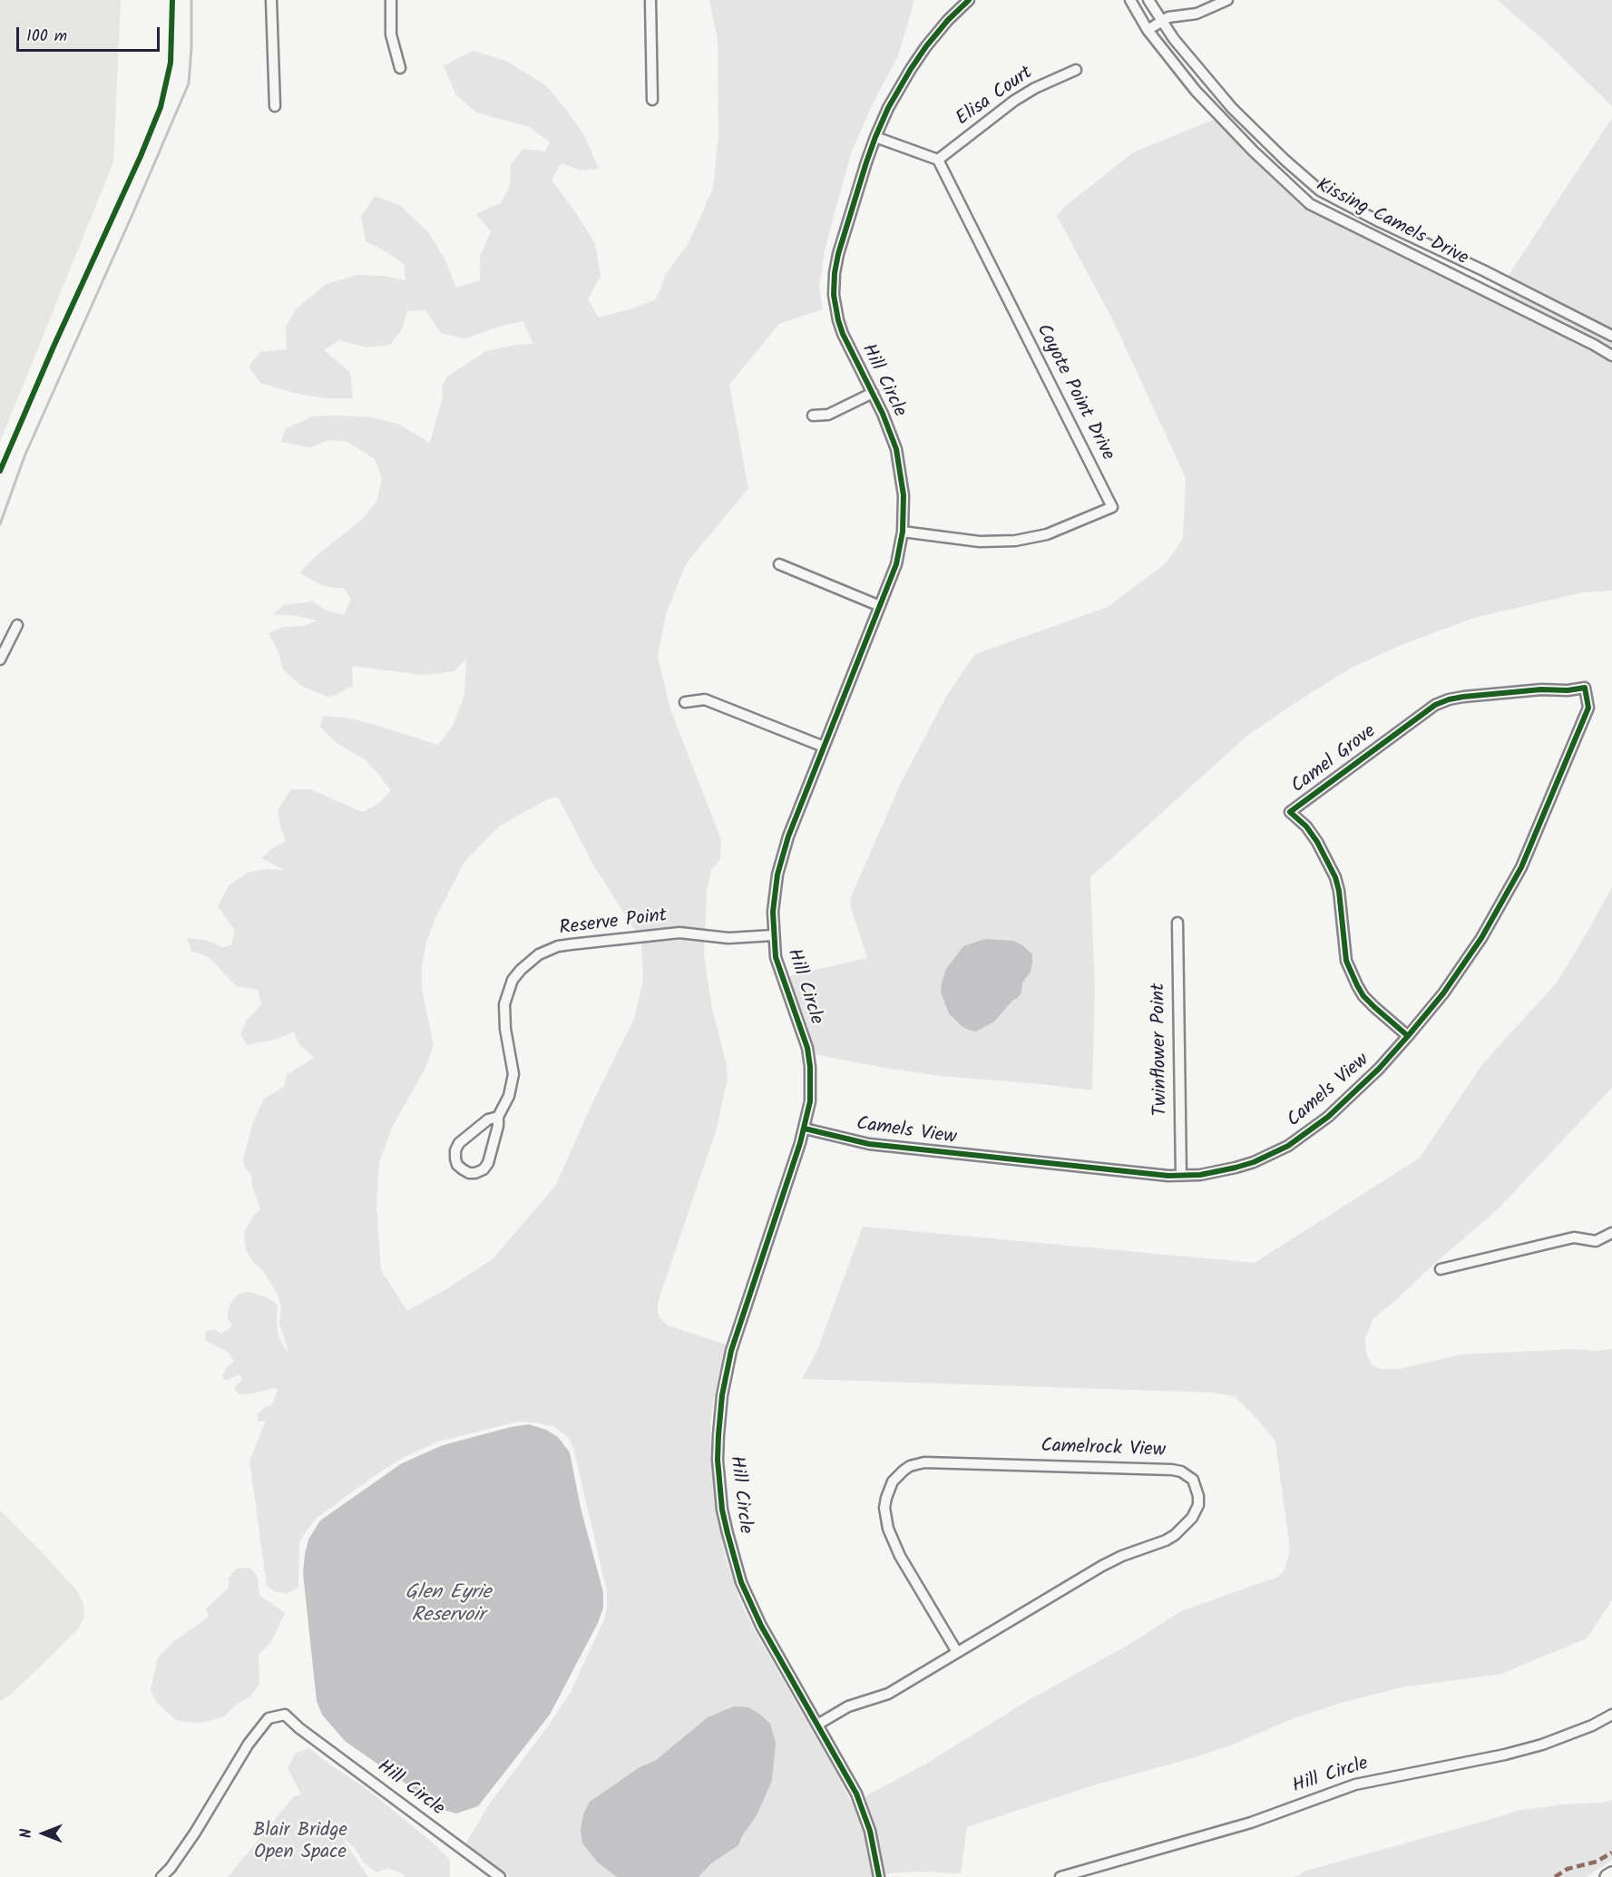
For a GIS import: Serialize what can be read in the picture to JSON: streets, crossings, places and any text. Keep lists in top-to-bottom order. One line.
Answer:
{"streets":{"street":["Elisa Court","Kissing Camels Drive","Hill Circle","Coyote Point Drive","Camel Grove","Reserve Point","Twinflower Point","Camels View","Camelrock View"]},"crossings":[["Elisa Court","Coyote Point Drive"],["Hill Circle","Coyote Point Drive"],["Hill Circle","Reserve Point"],["Hill Circle","Camels View"],["Hill Circle","Camelrock View"],["Camel Grove","Camels View"],["Twinflower Point","Camels View"]],"water":["Glen Eyrie Reservoir"],"parks":["Blair Bridge Open Space"],"scale_bar":"100 m","north":"left"}
